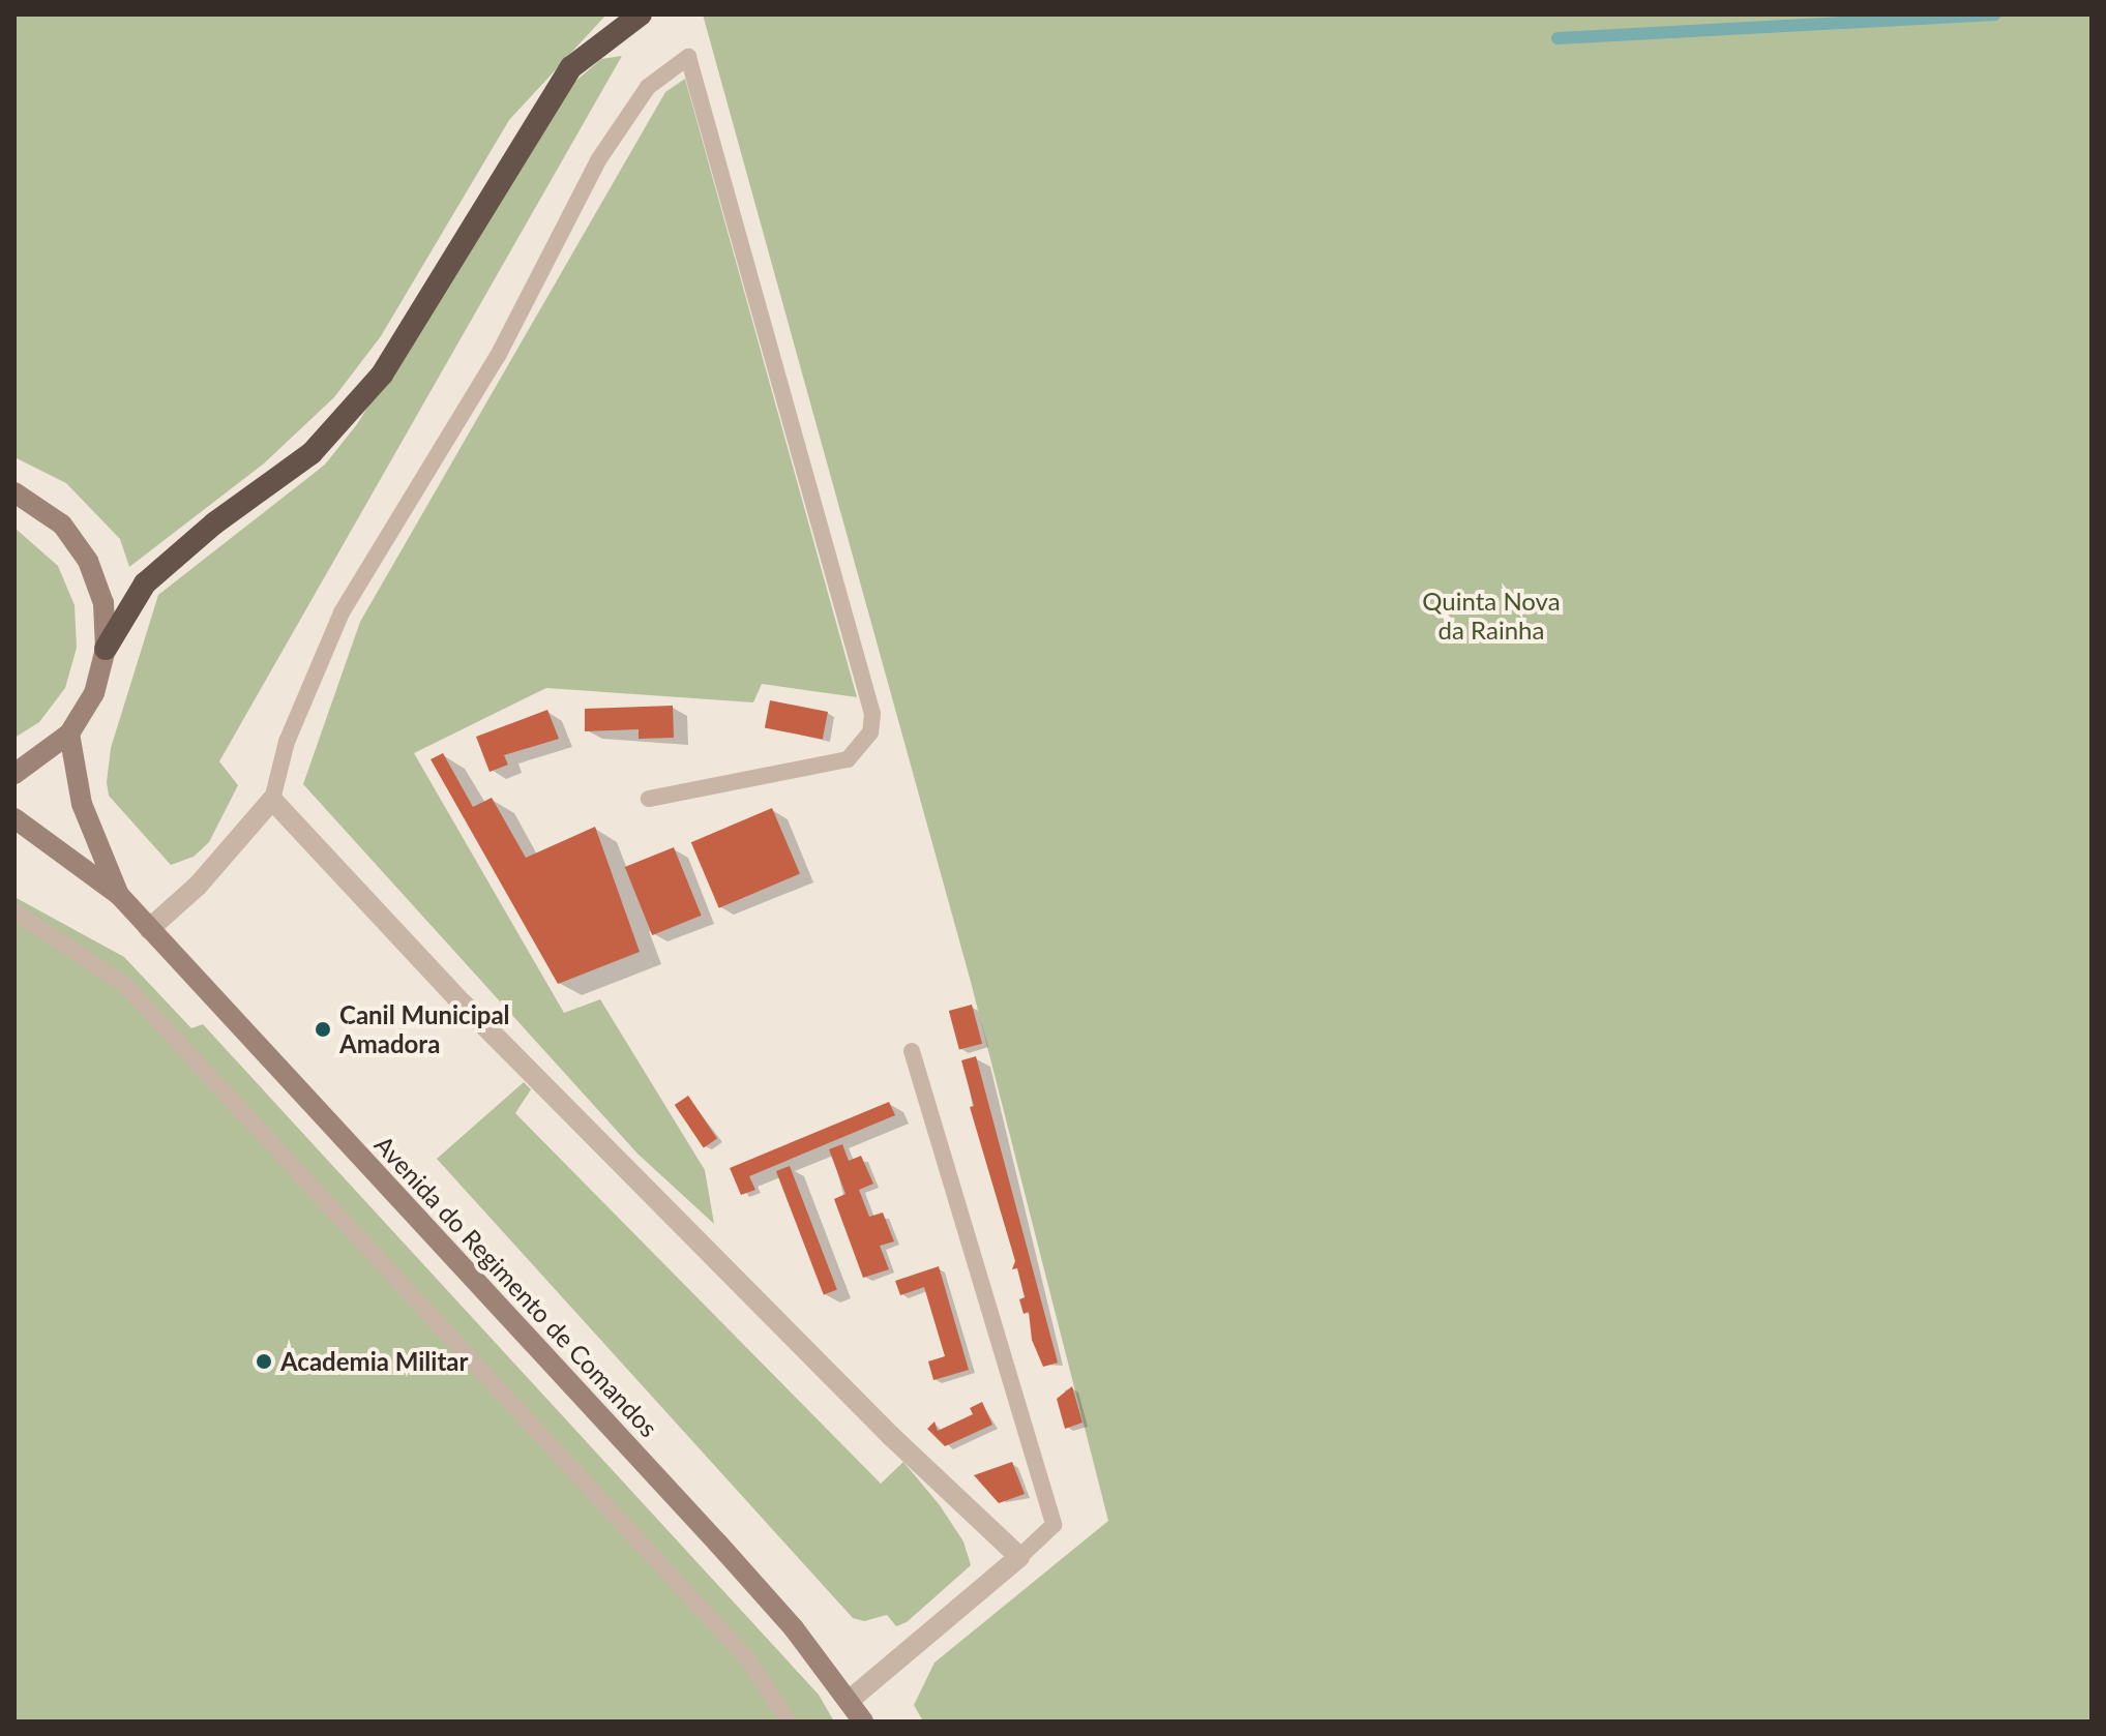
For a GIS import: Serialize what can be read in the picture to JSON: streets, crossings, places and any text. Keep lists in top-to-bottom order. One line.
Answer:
{"streets":{"main road":["Avenida do Regimento de Comandos"]},"parks":["Quinta Nova da Rainha"],"places":["Canil Municipal Amadora","Academia Militar"]}
